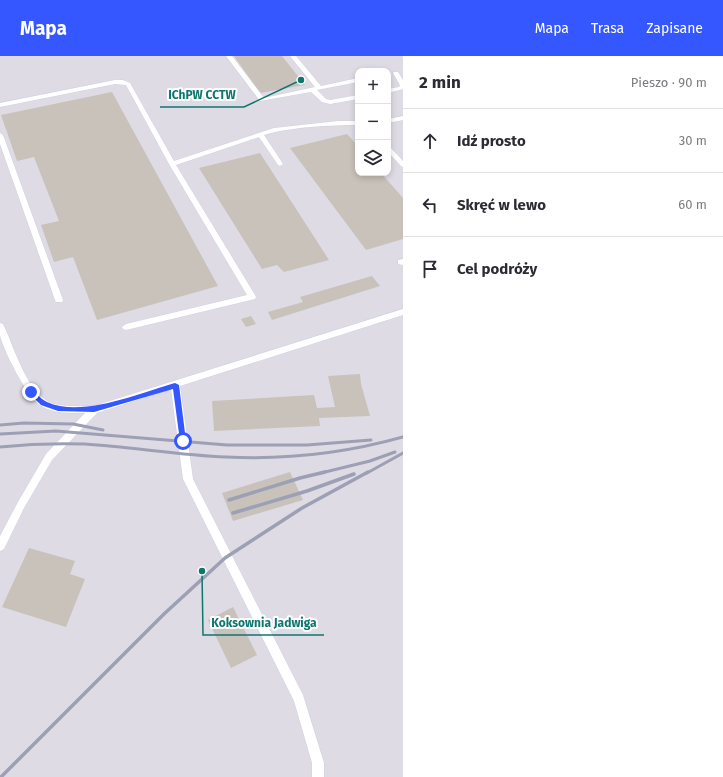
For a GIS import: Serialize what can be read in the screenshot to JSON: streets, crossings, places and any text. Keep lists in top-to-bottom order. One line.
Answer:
{"places":["IChPW CCTW","Koksownia Jadwiga"],"page":{"header":"Mapa","nav":["Mapa","Trasa","Zapisane"],"heading":["2 min","Pieszo · 90 m"],"map_buttons":["+","−"],"list":[["Idź prosto","30 m"],["Skręć w lewo","60 m"],"Cel podróży"]}}
